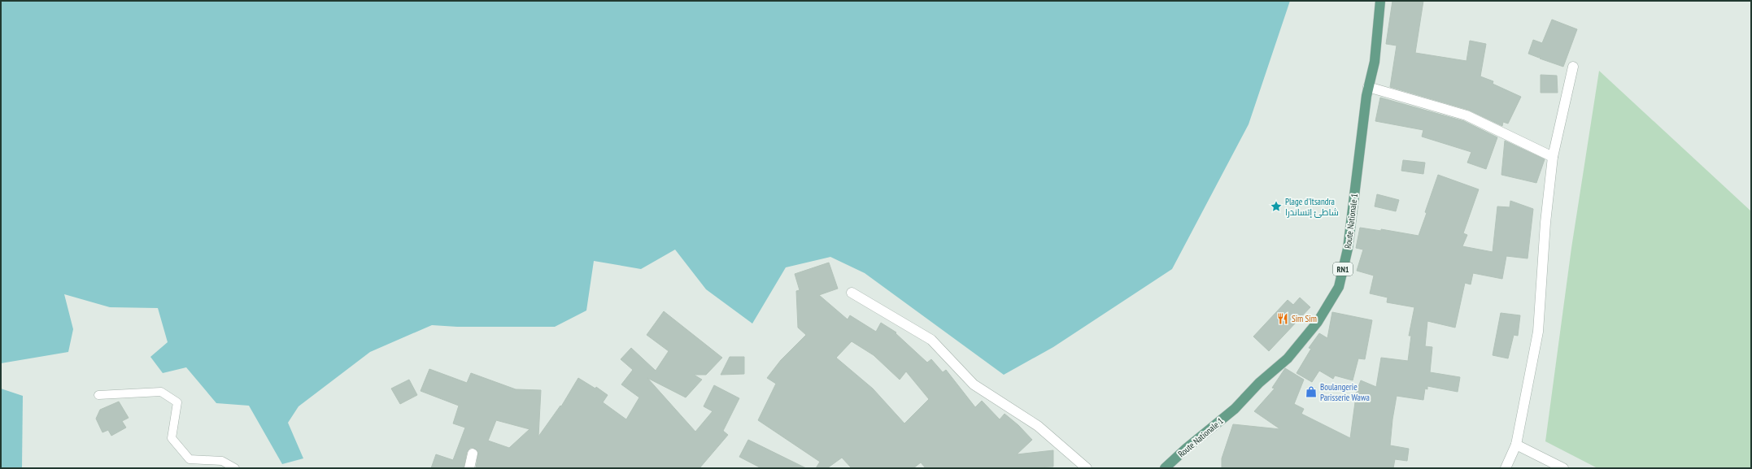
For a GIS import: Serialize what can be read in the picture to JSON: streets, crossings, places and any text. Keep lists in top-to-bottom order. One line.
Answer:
{"streets":{"main road":["Route Nationale 1","RN1"]},"places":{"place":["Plage d'Itsandra شاطئ إتساندرا"],"restaurant":["Sim Sim"],"shop":["Boulangerie Parisserie Wawa"]}}
